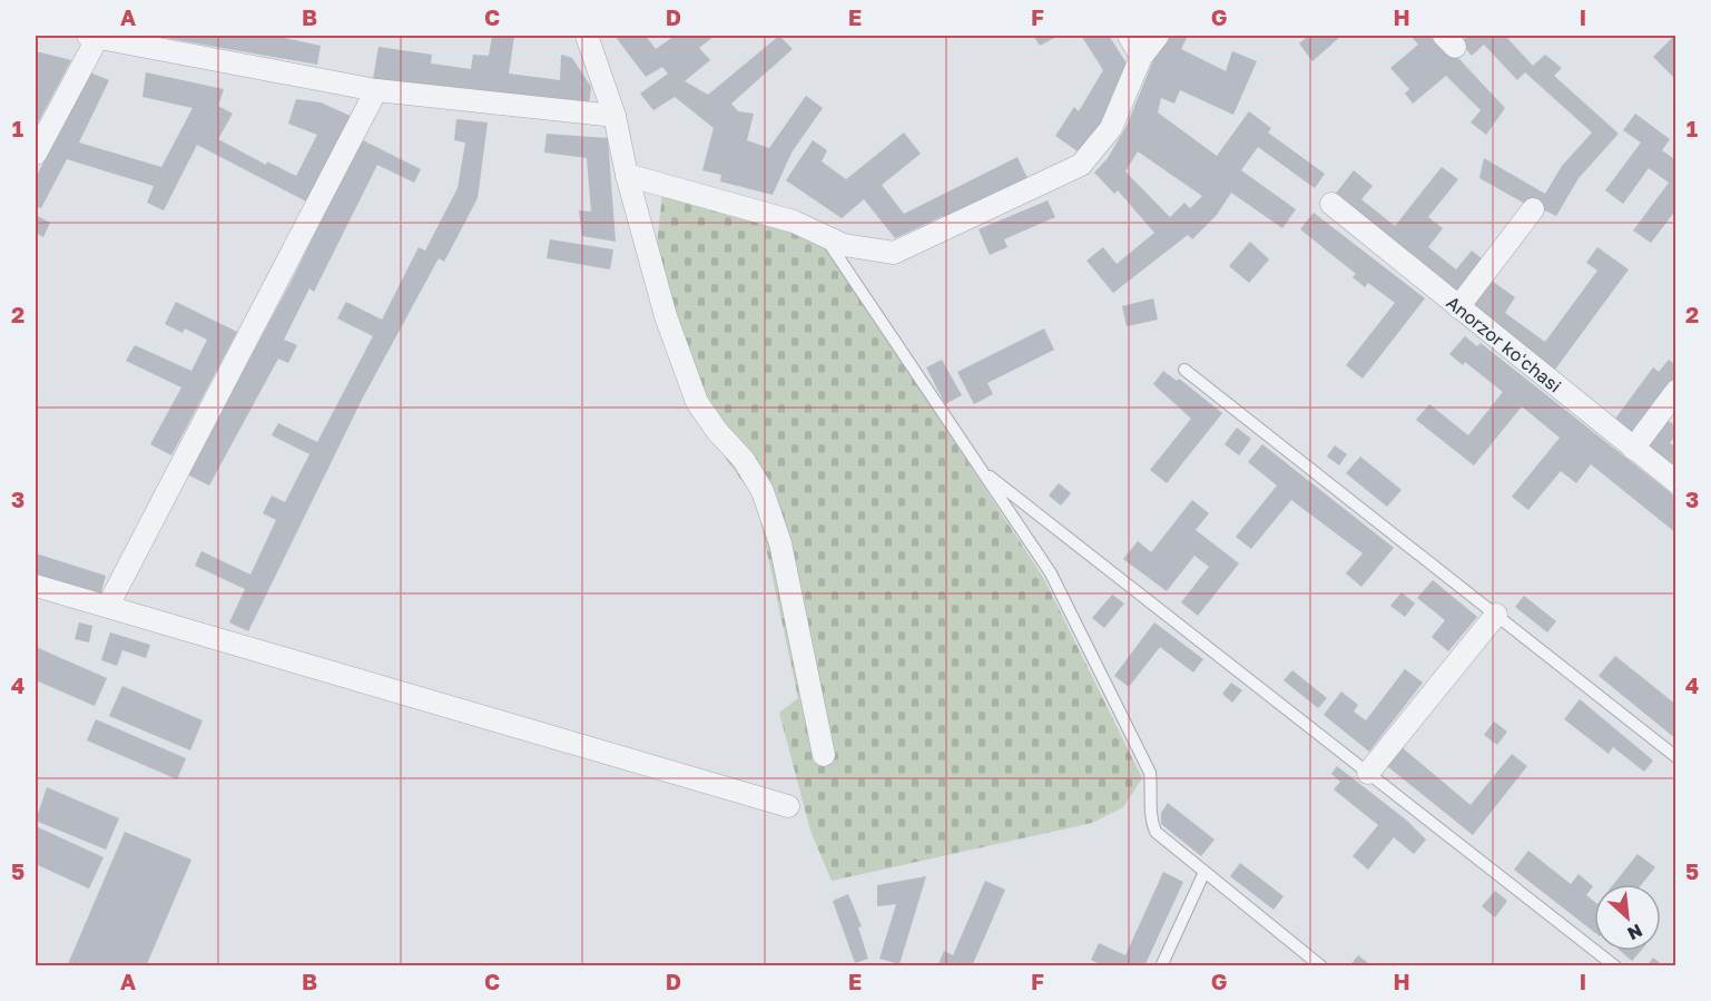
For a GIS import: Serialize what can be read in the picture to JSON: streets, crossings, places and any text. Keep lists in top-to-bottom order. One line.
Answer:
{"streets":{"street":["Anorzor koʻchasi"]},"north":"bottom right","grid":{"columns":["A","B","C","D","E","F","G","H","I"],"rows":["1","2","3","4","5"]}}
